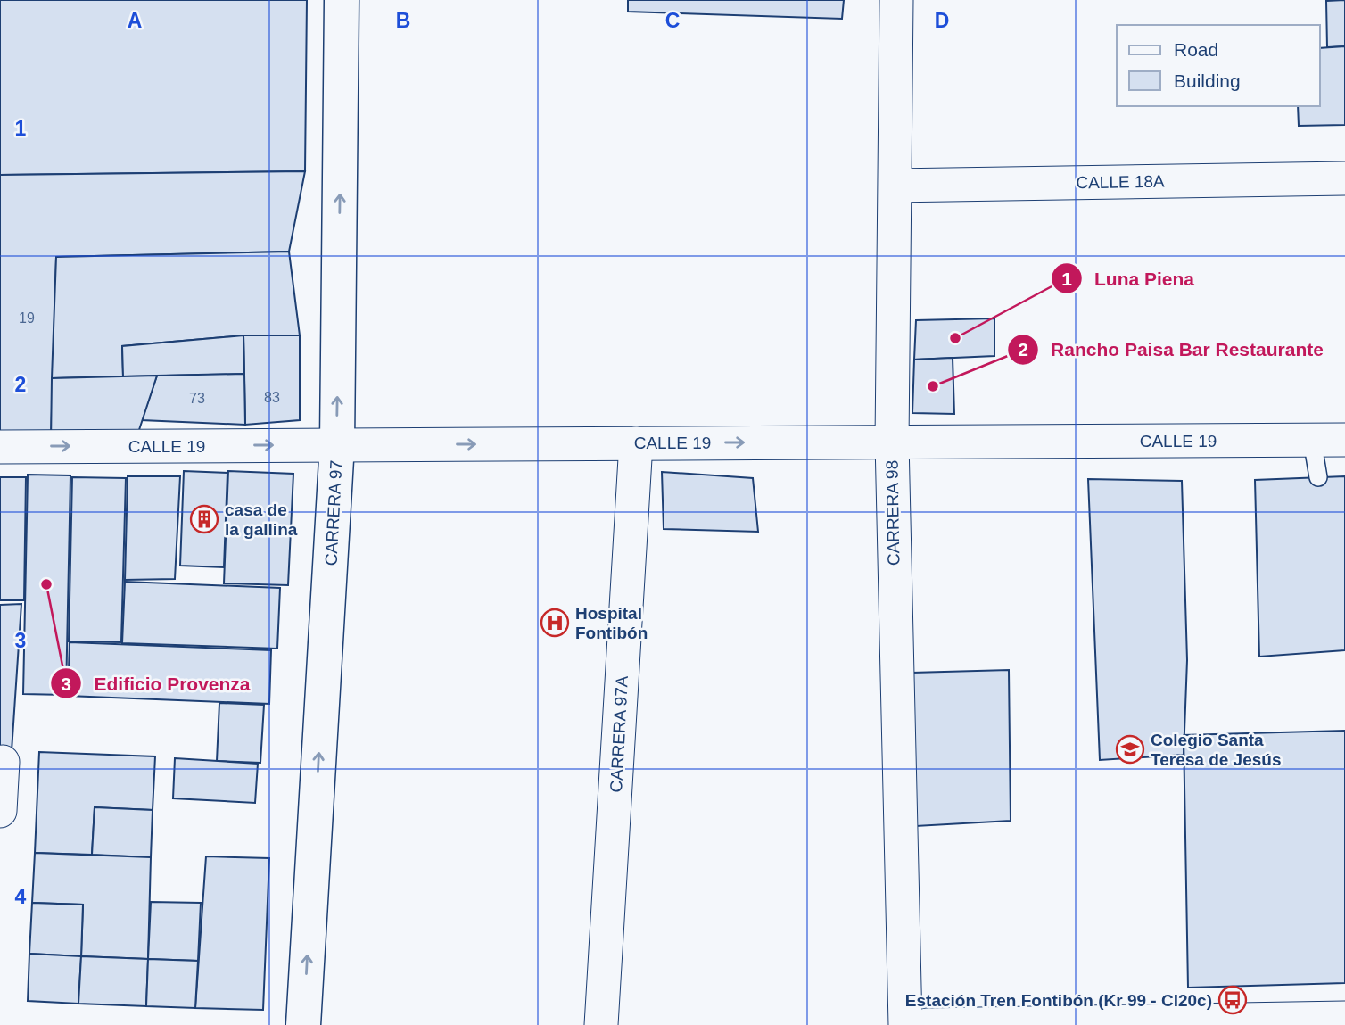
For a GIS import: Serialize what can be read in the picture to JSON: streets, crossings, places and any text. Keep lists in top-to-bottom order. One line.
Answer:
{"streets":{"street":["CALLE 18A","CALLE 19","CARRERA 97","CARRERA 98","CARRERA 97A"]},"crossings":[["CALLE 18A","CARRERA 98"],["CALLE 19","CARRERA 97"],["CALLE 19","CARRERA 98"],["CALLE 19","CARRERA 97A"]],"one_way":["CALLE 19","CARRERA 97"],"places":{"other":["Luna Piena","Rancho Paisa Bar Restaurante","Edificio Provenza"],"building":["casa de la gallina"],"hospital":["Hospital Fontibón"],"school or university":["Colegio Santa Teresa de Jesús"],"bus stop":["Estación Tren Fontibón (Kr 99 - Cl20c)"]},"house_numbers":["19","83","73"],"legend":["Road","Building"],"grid":{"columns":["A","B","C","D"],"rows":["1","2","3","4"]}}
